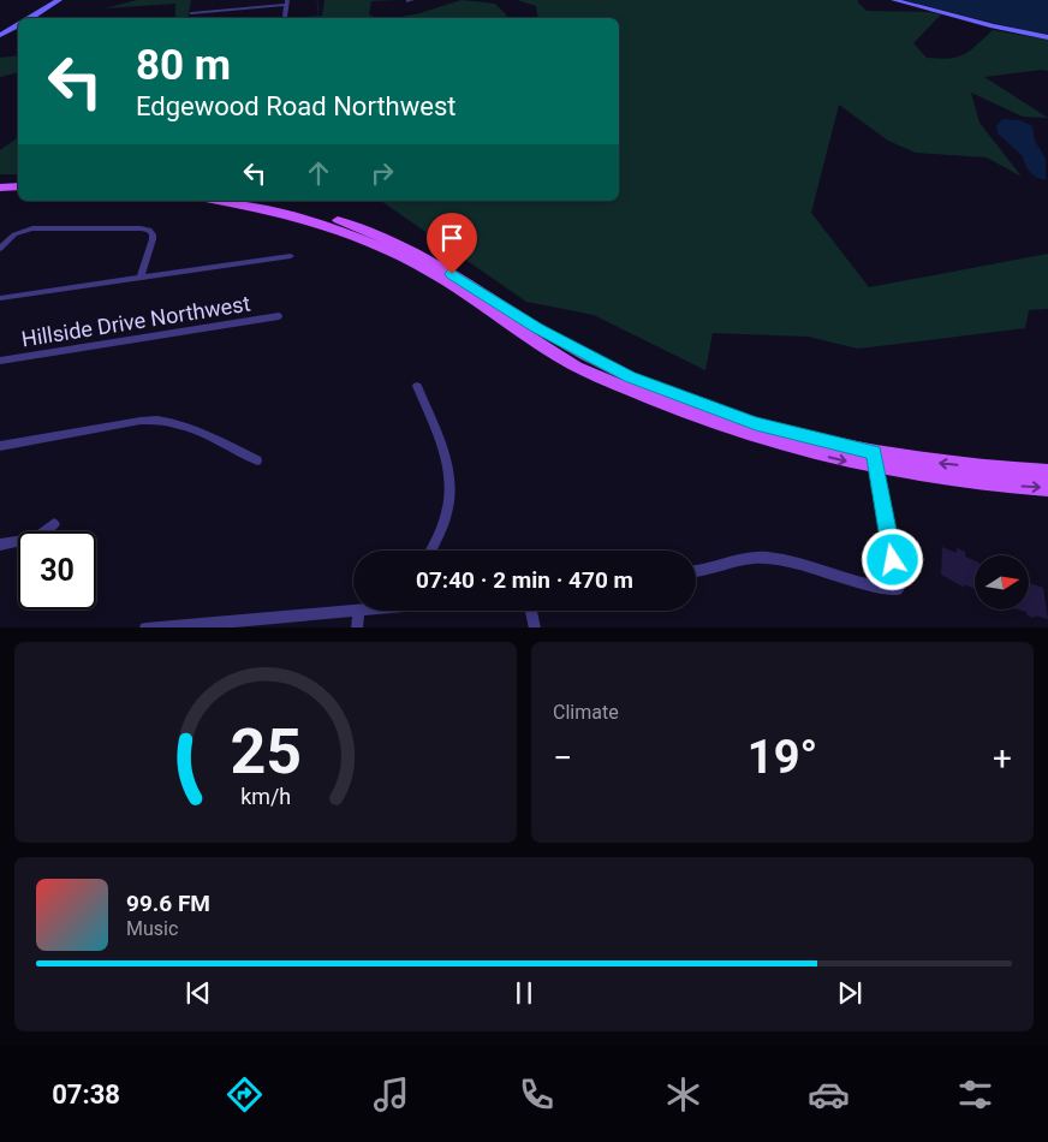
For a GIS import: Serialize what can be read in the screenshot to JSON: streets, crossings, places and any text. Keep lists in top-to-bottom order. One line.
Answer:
{"streets":{"street":["Hillside Drive Northwest"]},"north":"right","page":{"turn":["80 m","Edgewood Road Northwest"],"limit":"30","trip":"07:40 · 2 min · 470 m","tile":"Climate","heat":["−","19°","+"],"song":["99.6 FM","Music"],"tabs":"07:38","gauge":["25","km/h"]}}
